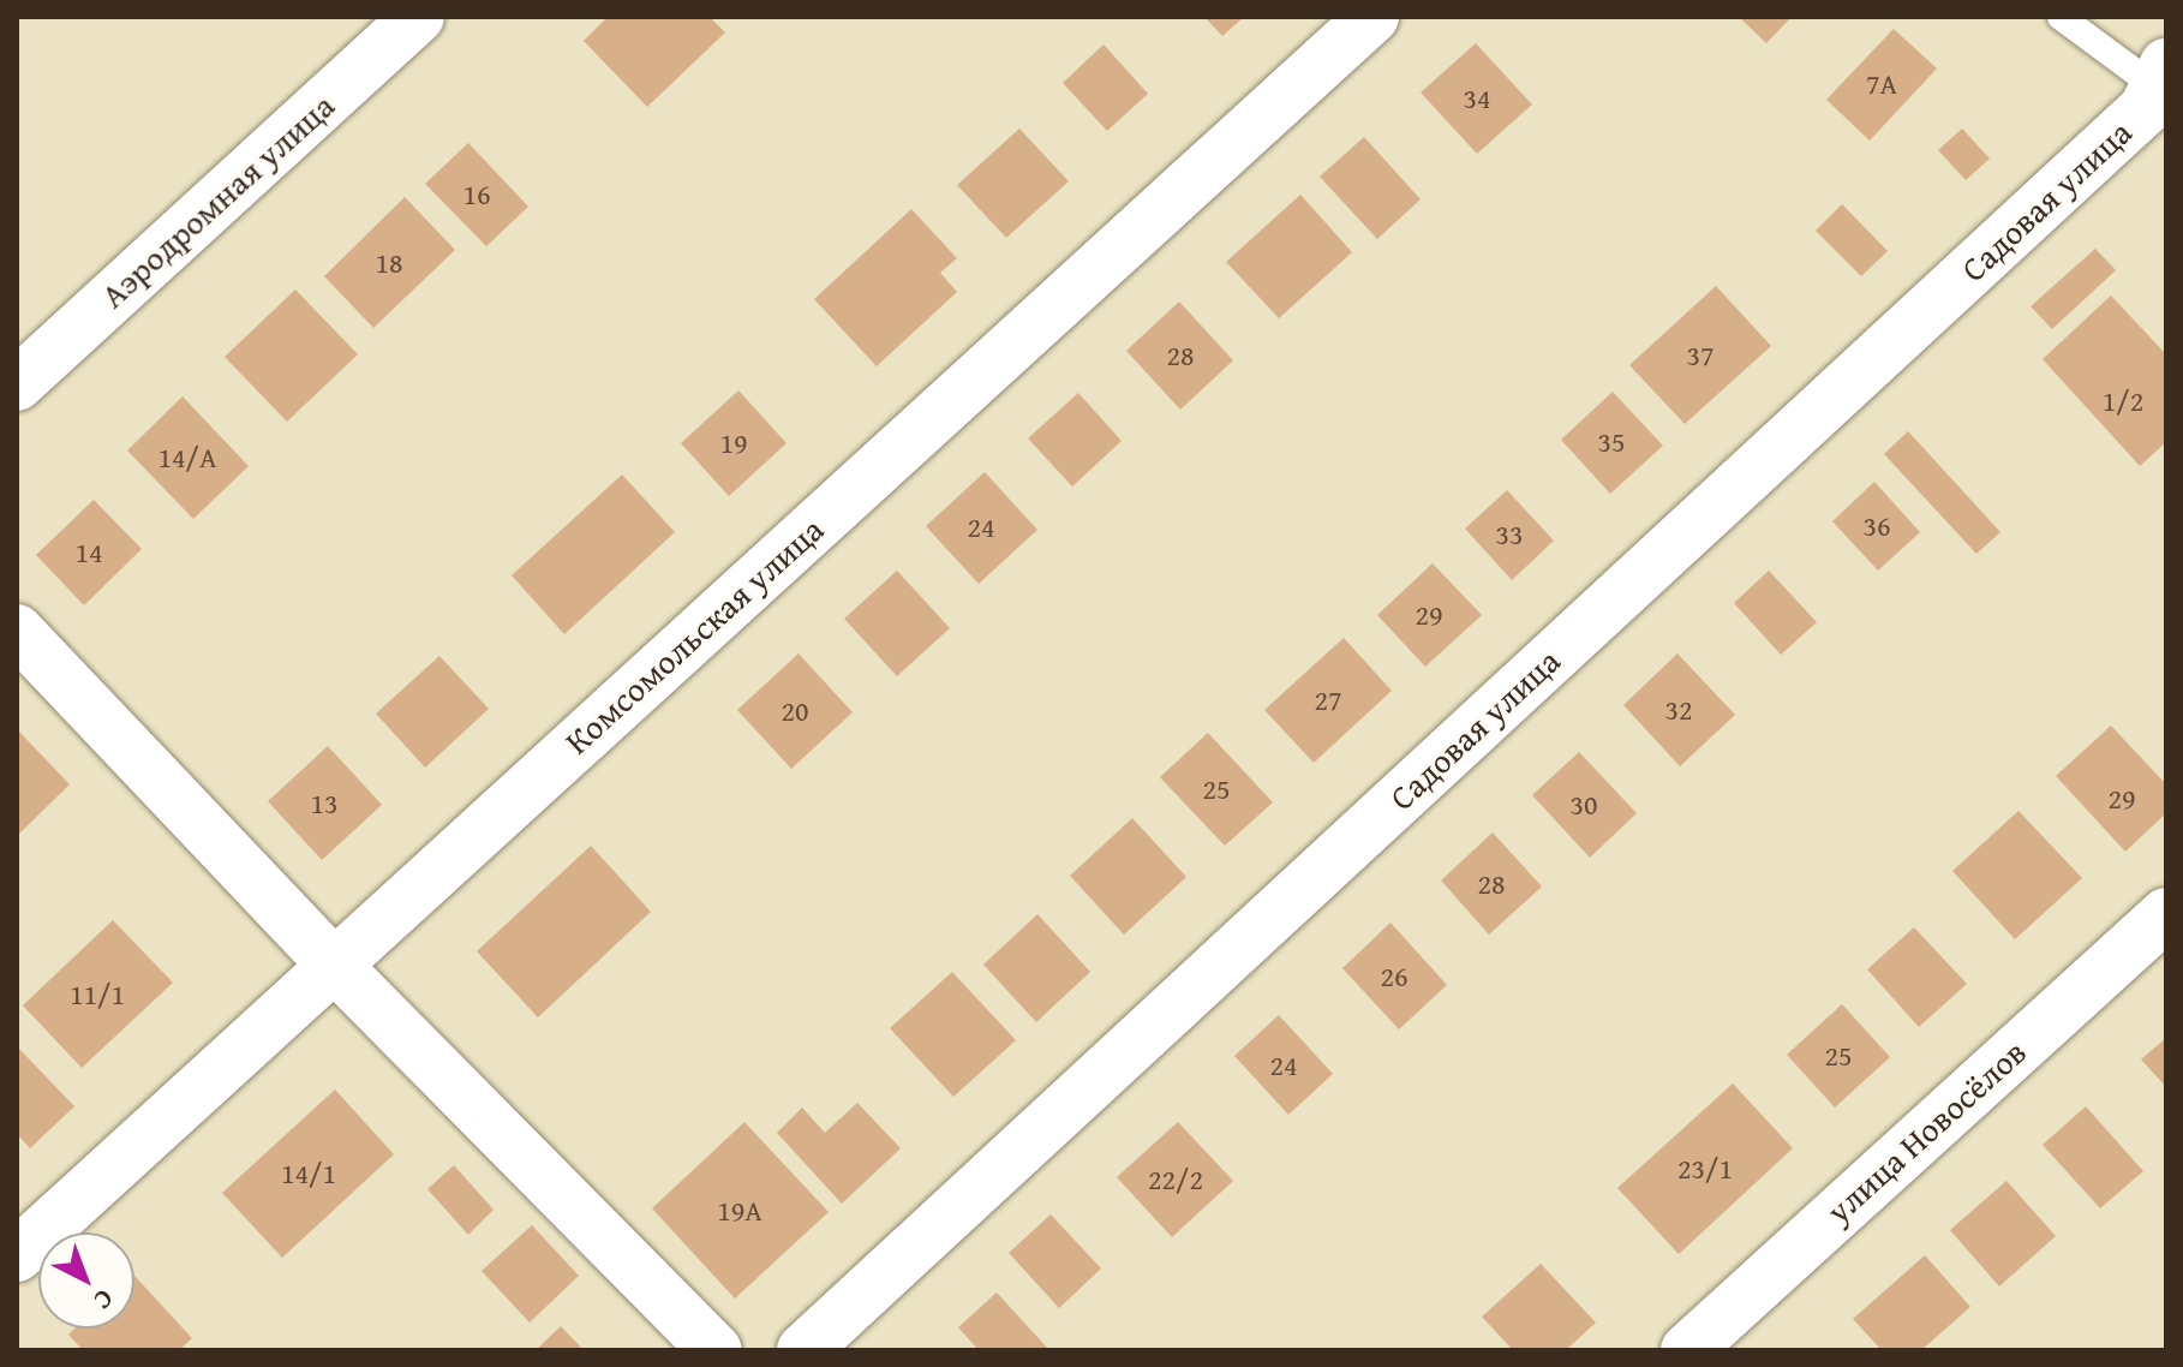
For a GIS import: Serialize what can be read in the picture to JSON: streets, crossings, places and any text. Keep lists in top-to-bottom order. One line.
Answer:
{"streets":{"street":["Аэродромная улица","Садовая улица","Комсомольская улица","улица Новосёлов"]},"house_numbers":["7А","34","16","18","28","37","1/2","35","19","14/А","36","24","33","14","29","27","32","20","25","29","13","30","28","26","11/1","25","24","23/1","14/1","22/2","19А"],"north":"bottom right"}
